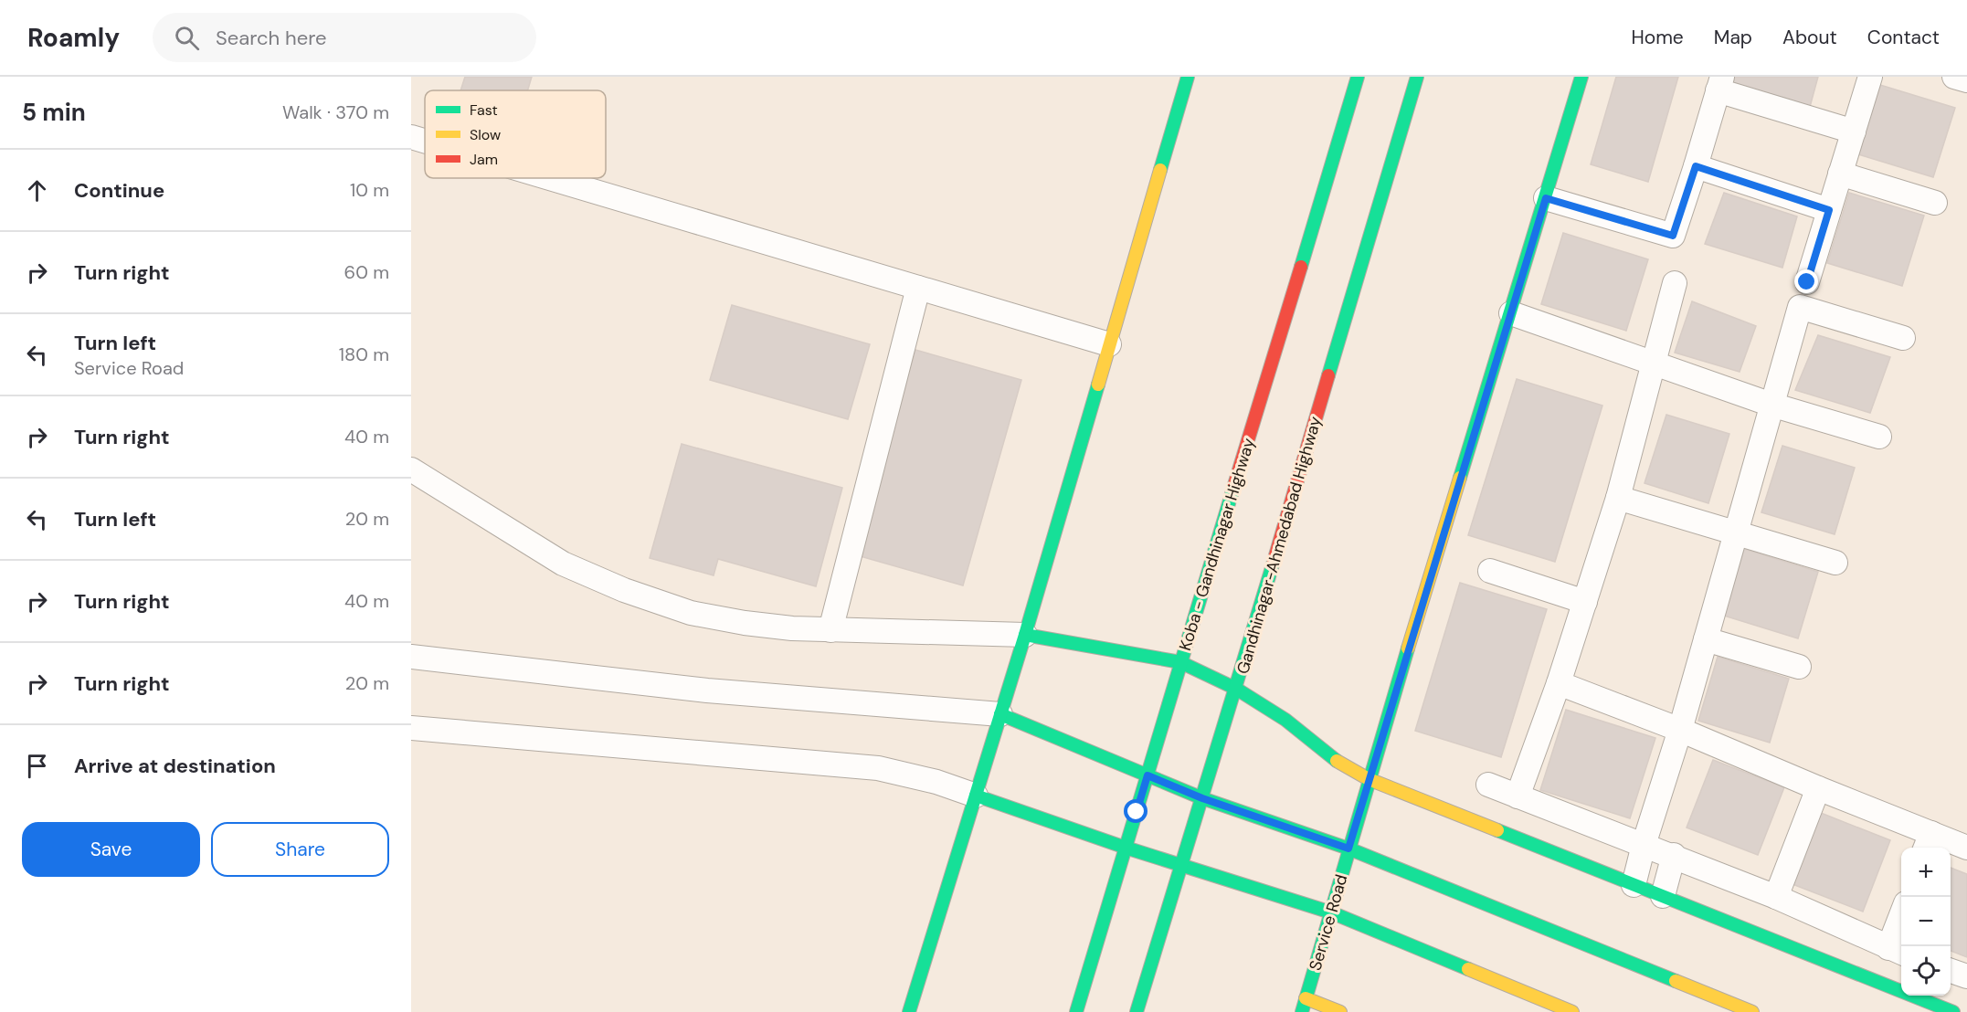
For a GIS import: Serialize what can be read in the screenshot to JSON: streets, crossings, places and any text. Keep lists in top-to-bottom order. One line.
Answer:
{"streets":{"street":["Koba - Gandhinagar Highway","Gandhinagar-Ahmedabad Highway","Service Road"]},"legend":["Fast","Slow","Jam"],"page":{"header":"Roamly","search":"Search here","nav":["Home","Map","About","Contact"],"heading":["5 min","Walk · 370 m"],"list":[["Continue","10 m"],["Turn right","60 m"],["Turn left","Service Road","180 m"],["Turn right","40 m"],["Turn left","20 m"],["Turn right","40 m"],["Turn right","20 m"],"Arrive at destination"],"buttons":["Save","Share"],"map_buttons":["+","−"]}}
